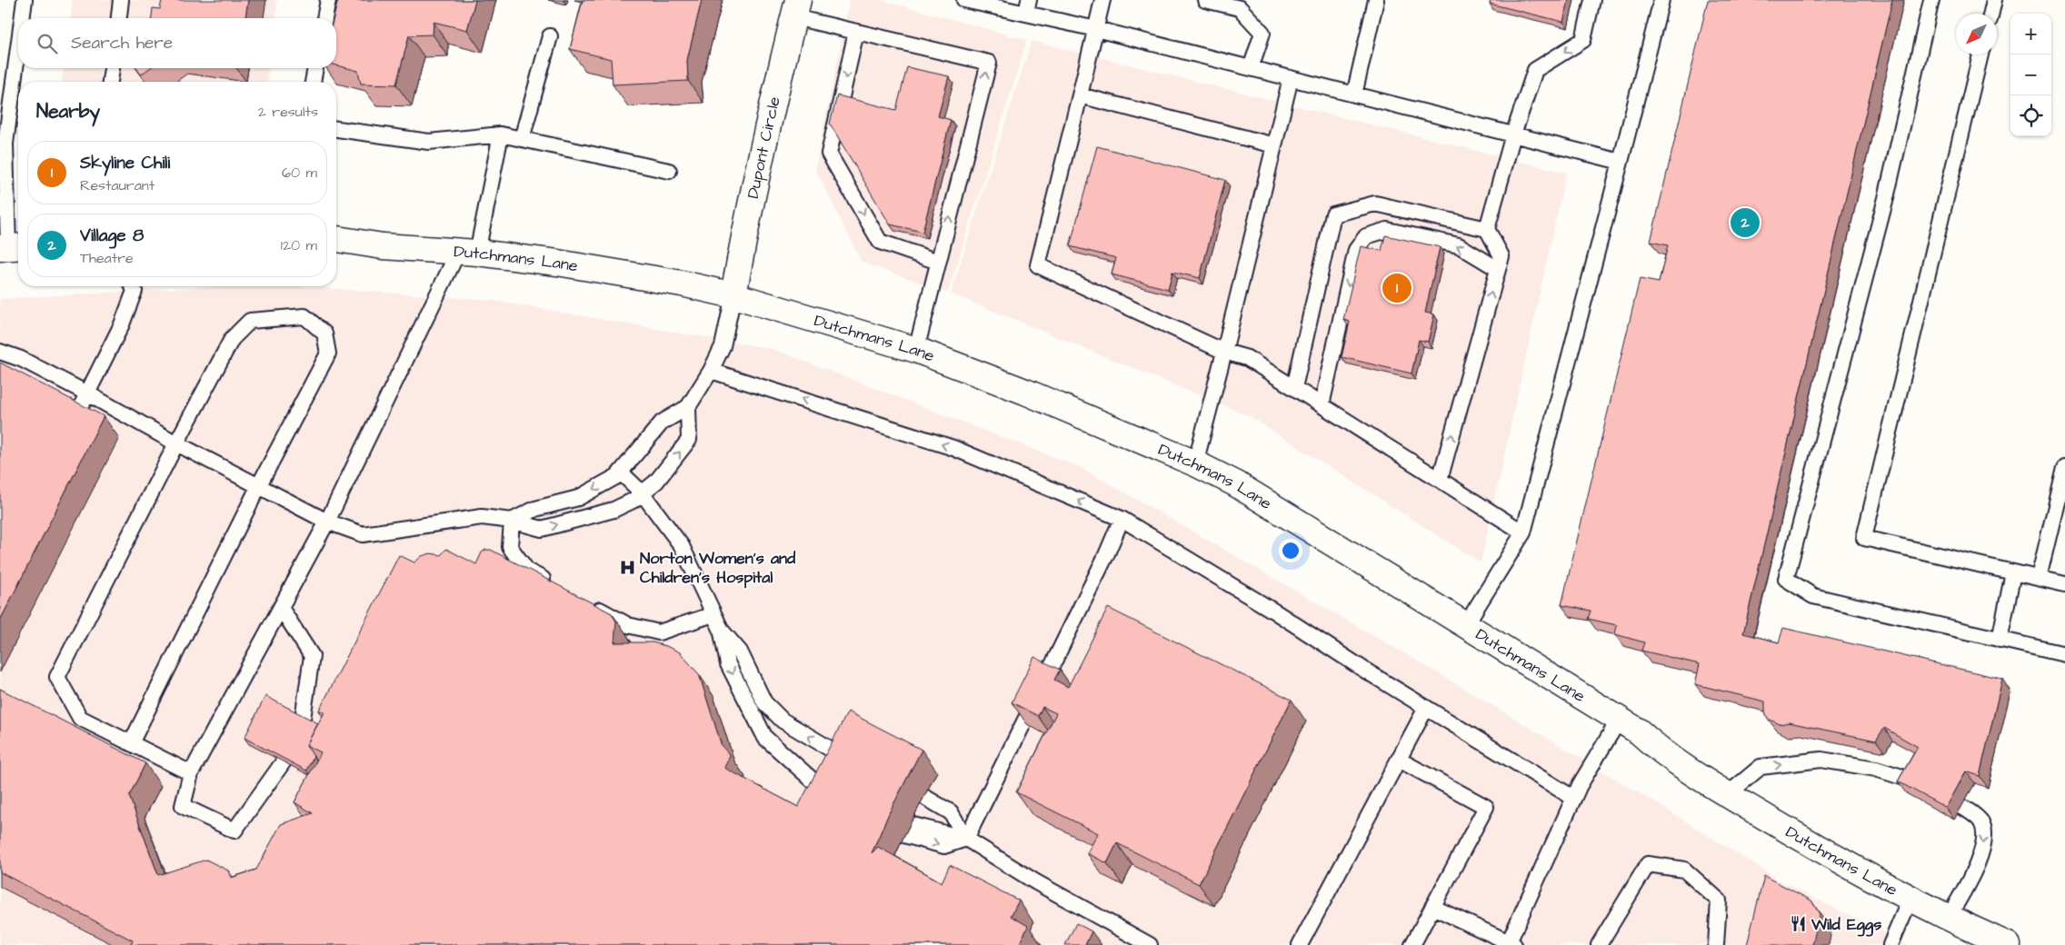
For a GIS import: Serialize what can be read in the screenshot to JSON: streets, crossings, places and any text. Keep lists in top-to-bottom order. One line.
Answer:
{"streets":{"street":["Dupont Circle","Dutchmans Lane"]},"crossings":[["Dupont Circle","Dutchmans Lane"]],"places":{"hospital":["Norton Women's and Children's Hospital"],"restaurant":["Wild Eggs"]},"north":"bottom left","page":{"map_buttons":["+","−"],"search":"Search here","heading":["Nearby","2 results"],"list":[{"mark":"1","name":"Skyline Chili","note":"Restaurant","value":"60 m"},{"mark":"2","name":"Village 8","note":"Theatre","value":"120 m"}],"pins":["2","1"]}}
